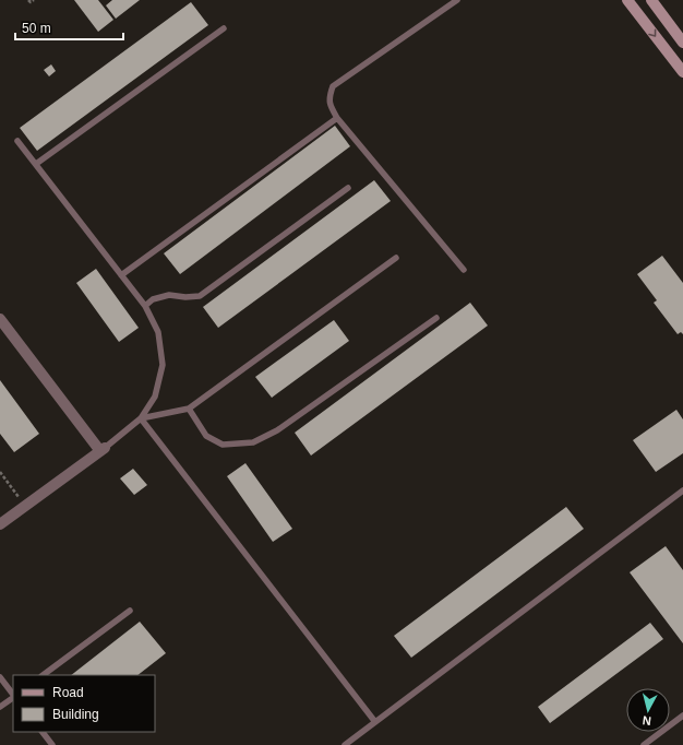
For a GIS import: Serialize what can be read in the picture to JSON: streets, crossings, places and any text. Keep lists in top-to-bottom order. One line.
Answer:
{"legend":["Road","Building"],"scale_bar":"50 m","north":"bottom"}
